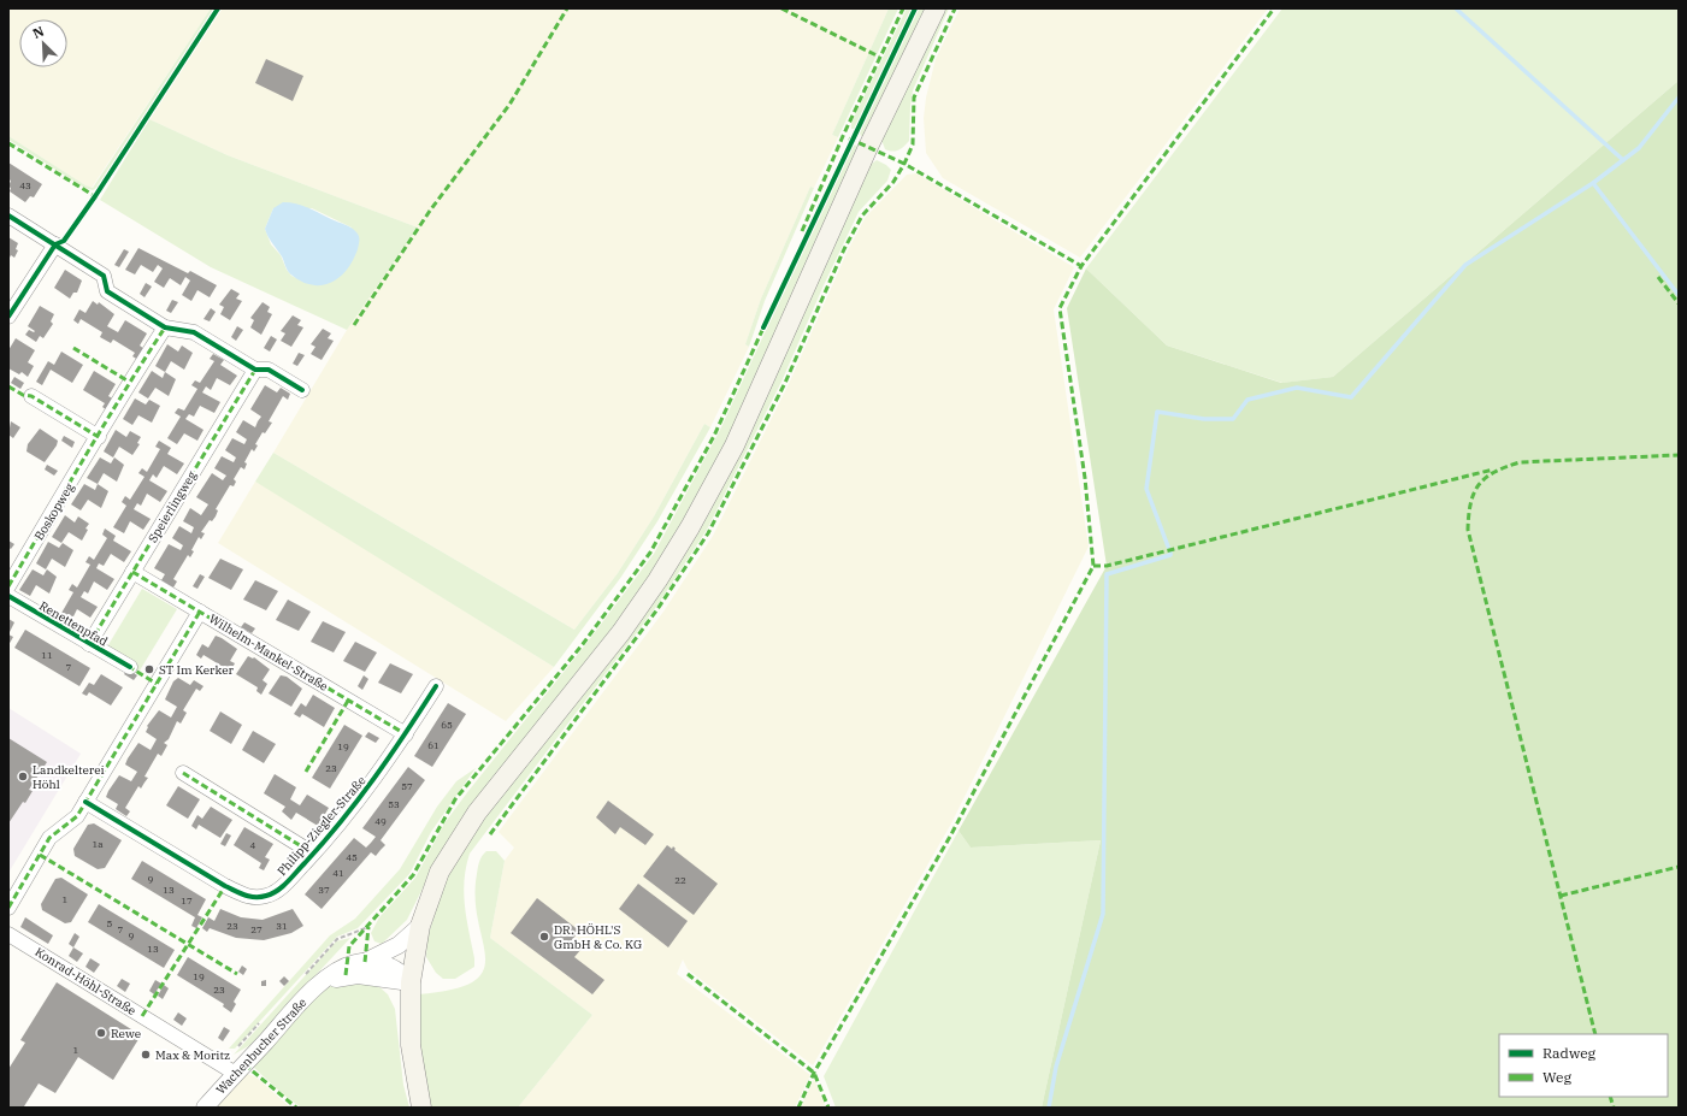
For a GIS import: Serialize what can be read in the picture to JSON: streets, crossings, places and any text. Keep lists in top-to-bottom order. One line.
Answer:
{"streets":{"street":["Speierlingweg","Boskopweg","Renettenpfad","Wilhelm-Mankel-Straße","Philipp-Ziegler-Straße","Konrad-Höhl-Straße","Wachenbucher Straße"]},"crossings":[["Speierlingweg","Renettenpfad"],["Speierlingweg","Wilhelm-Mankel-Straße"],["Wilhelm-Mankel-Straße","Philipp-Ziegler-Straße"],["Konrad-Höhl-Straße","Wachenbucher Straße"]],"places":["ST Im Kerker","Landkelterei Höhl","DR. HÖHL'S GmbH & Co. KG","Rewe","Max & Moritz"],"house_numbers":["43","11","7","65","61","19","23","57","53","49","1a","4","45","41","9","22","13","37","1","17","5","23","31","7","27","9","13","19","23","1"],"legend":["Radweg","Weg"],"north":"top left"}
